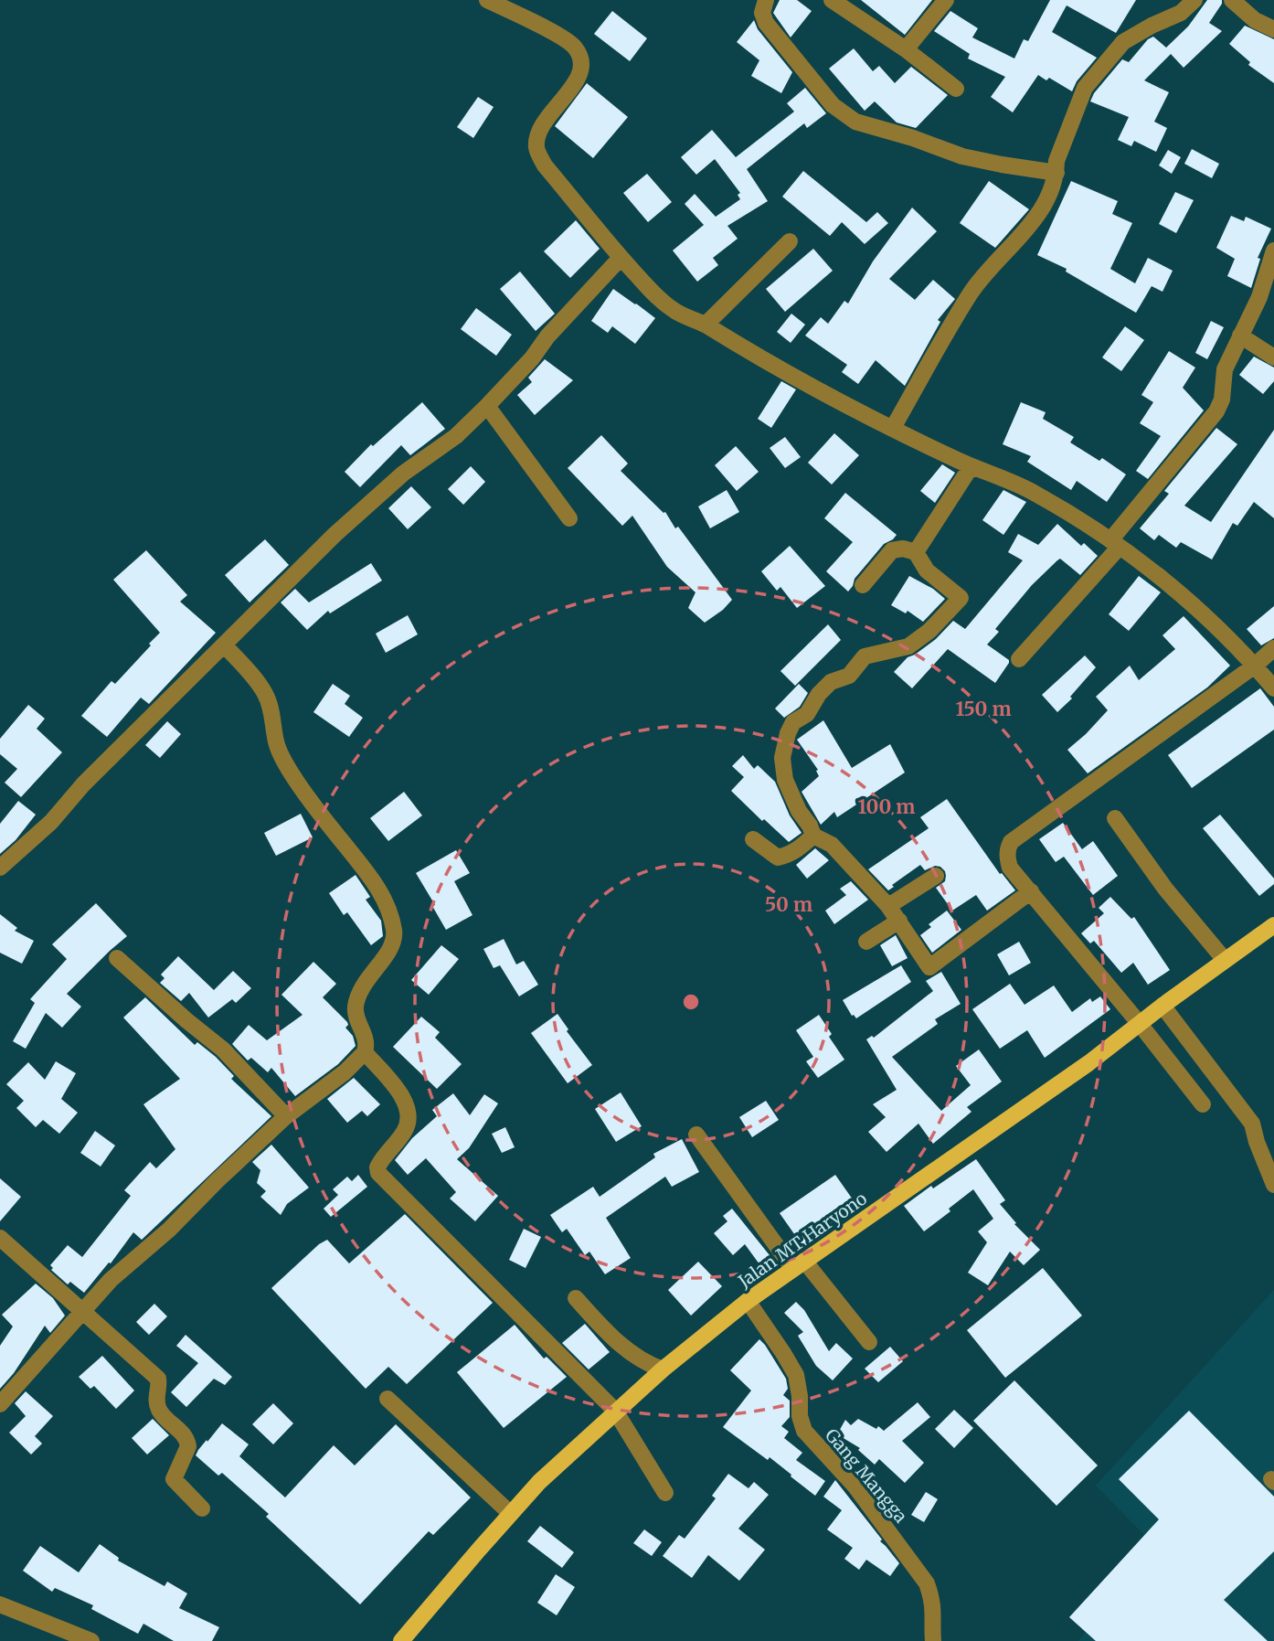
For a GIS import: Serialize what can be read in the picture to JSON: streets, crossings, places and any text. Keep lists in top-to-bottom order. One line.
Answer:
{"streets":{"main road":["Jalan MT Haryono"],"street":["Gang Mangga"]},"crossings":[["Jalan MT Haryono","Gang Mangga"]],"rings":["150 m","100 m","50 m"]}
